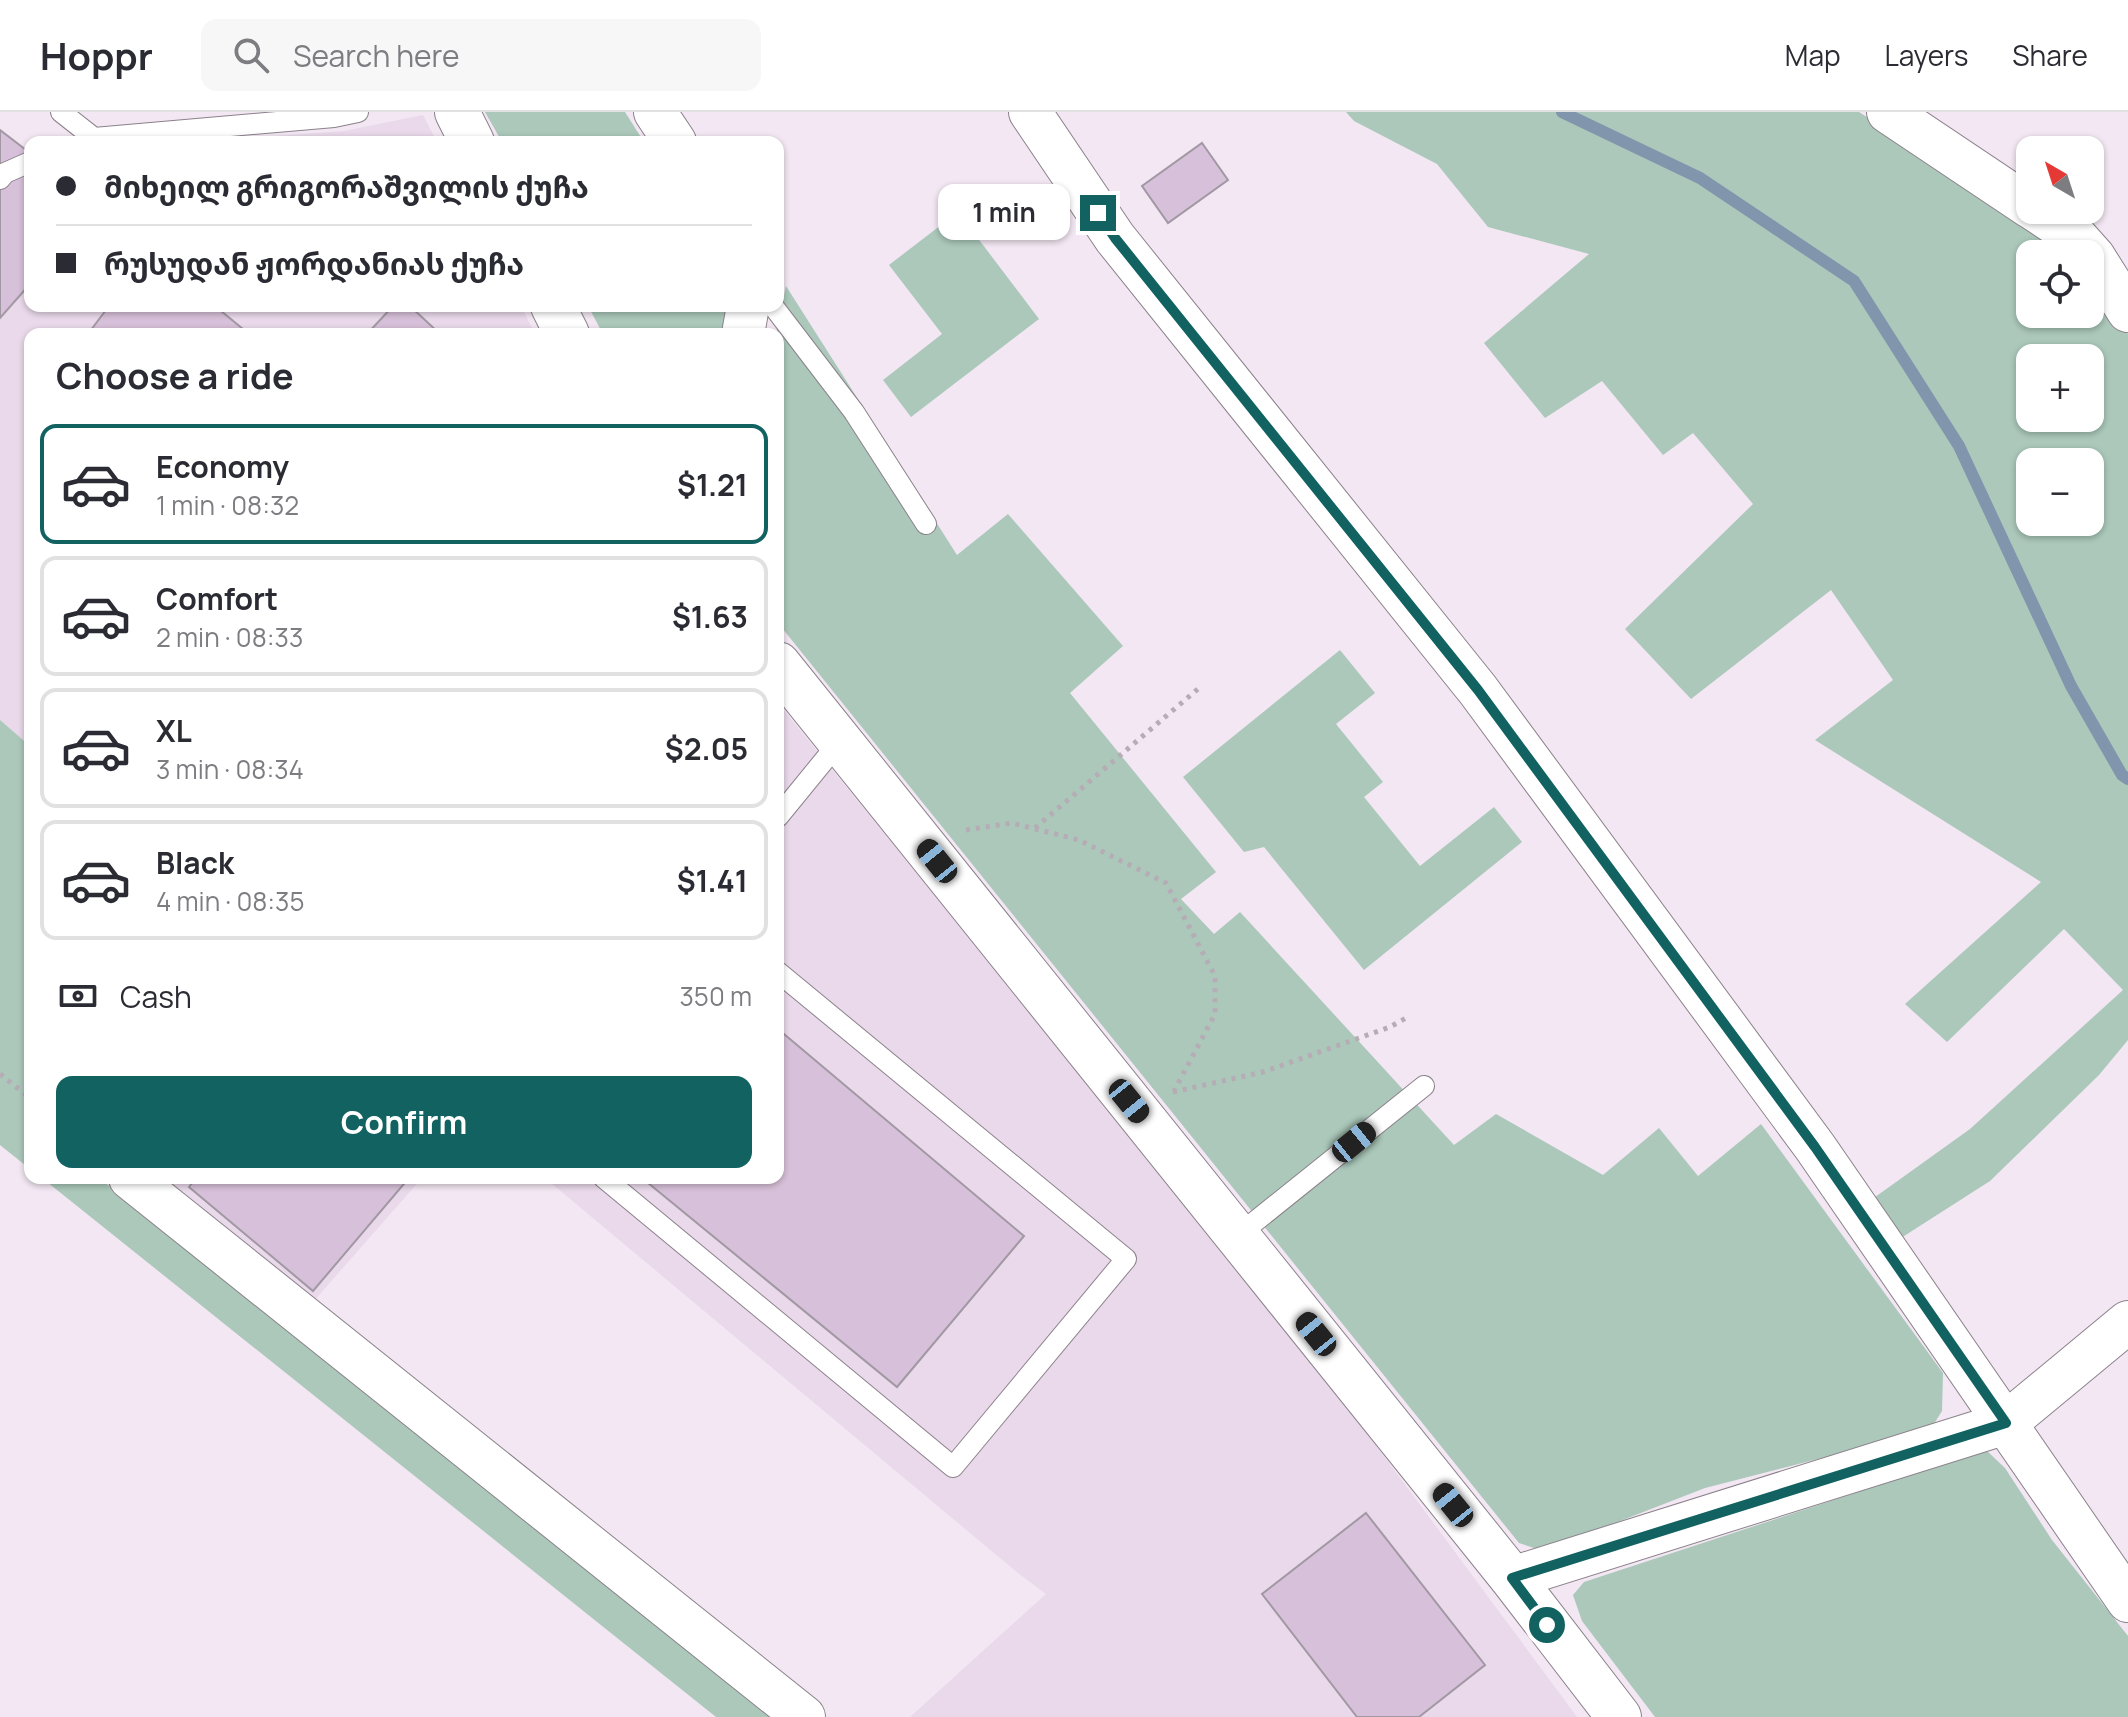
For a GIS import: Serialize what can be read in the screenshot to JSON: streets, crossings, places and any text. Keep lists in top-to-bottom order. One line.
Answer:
{"north":"top left","page":{"header":"Hoppr","search":"Search here","nav":["Map","Layers","Share"],"map_buttons":["+","−"],"banner":["მიხეილ გრიგორაშვილის ქუჩა","რუსუდან ჟორდანიას ქუჩა"],"bubble":"1 min","heading":"Choose a ride","list":[{"name":"Economy","note":"1 min · 08:32","value":"$1.21"},{"name":"Comfort","note":"2 min · 08:33","value":"$1.63"},{"name":"XL","note":"3 min · 08:34","value":"$2.05"},{"name":"Black","note":"4 min · 08:35","value":"$1.41"}],"pay":["Cash","350 m"],"buttons":"Confirm"}}
